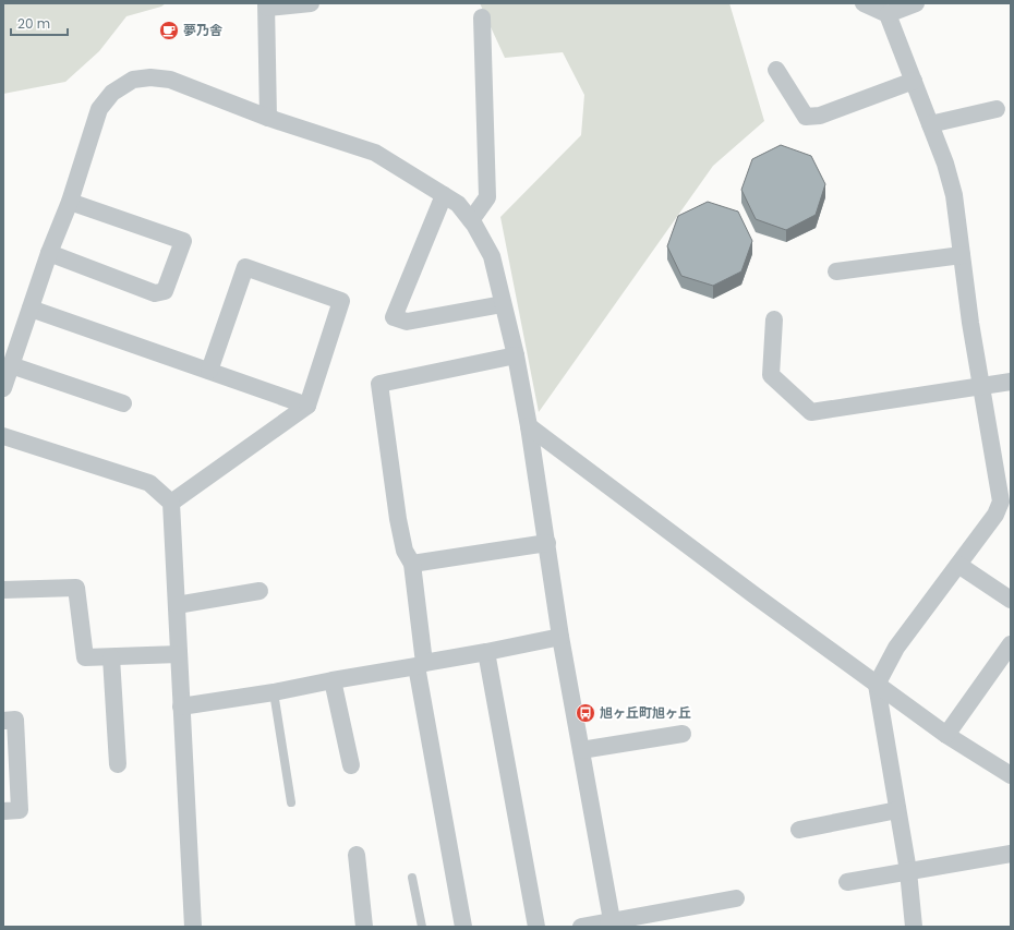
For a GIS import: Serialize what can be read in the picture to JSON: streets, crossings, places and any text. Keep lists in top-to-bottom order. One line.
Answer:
{"places":{"cafe":["夢乃舎"],"bus stop":["旭ヶ丘町旭ヶ丘"]},"scale_bar":"20 m"}
